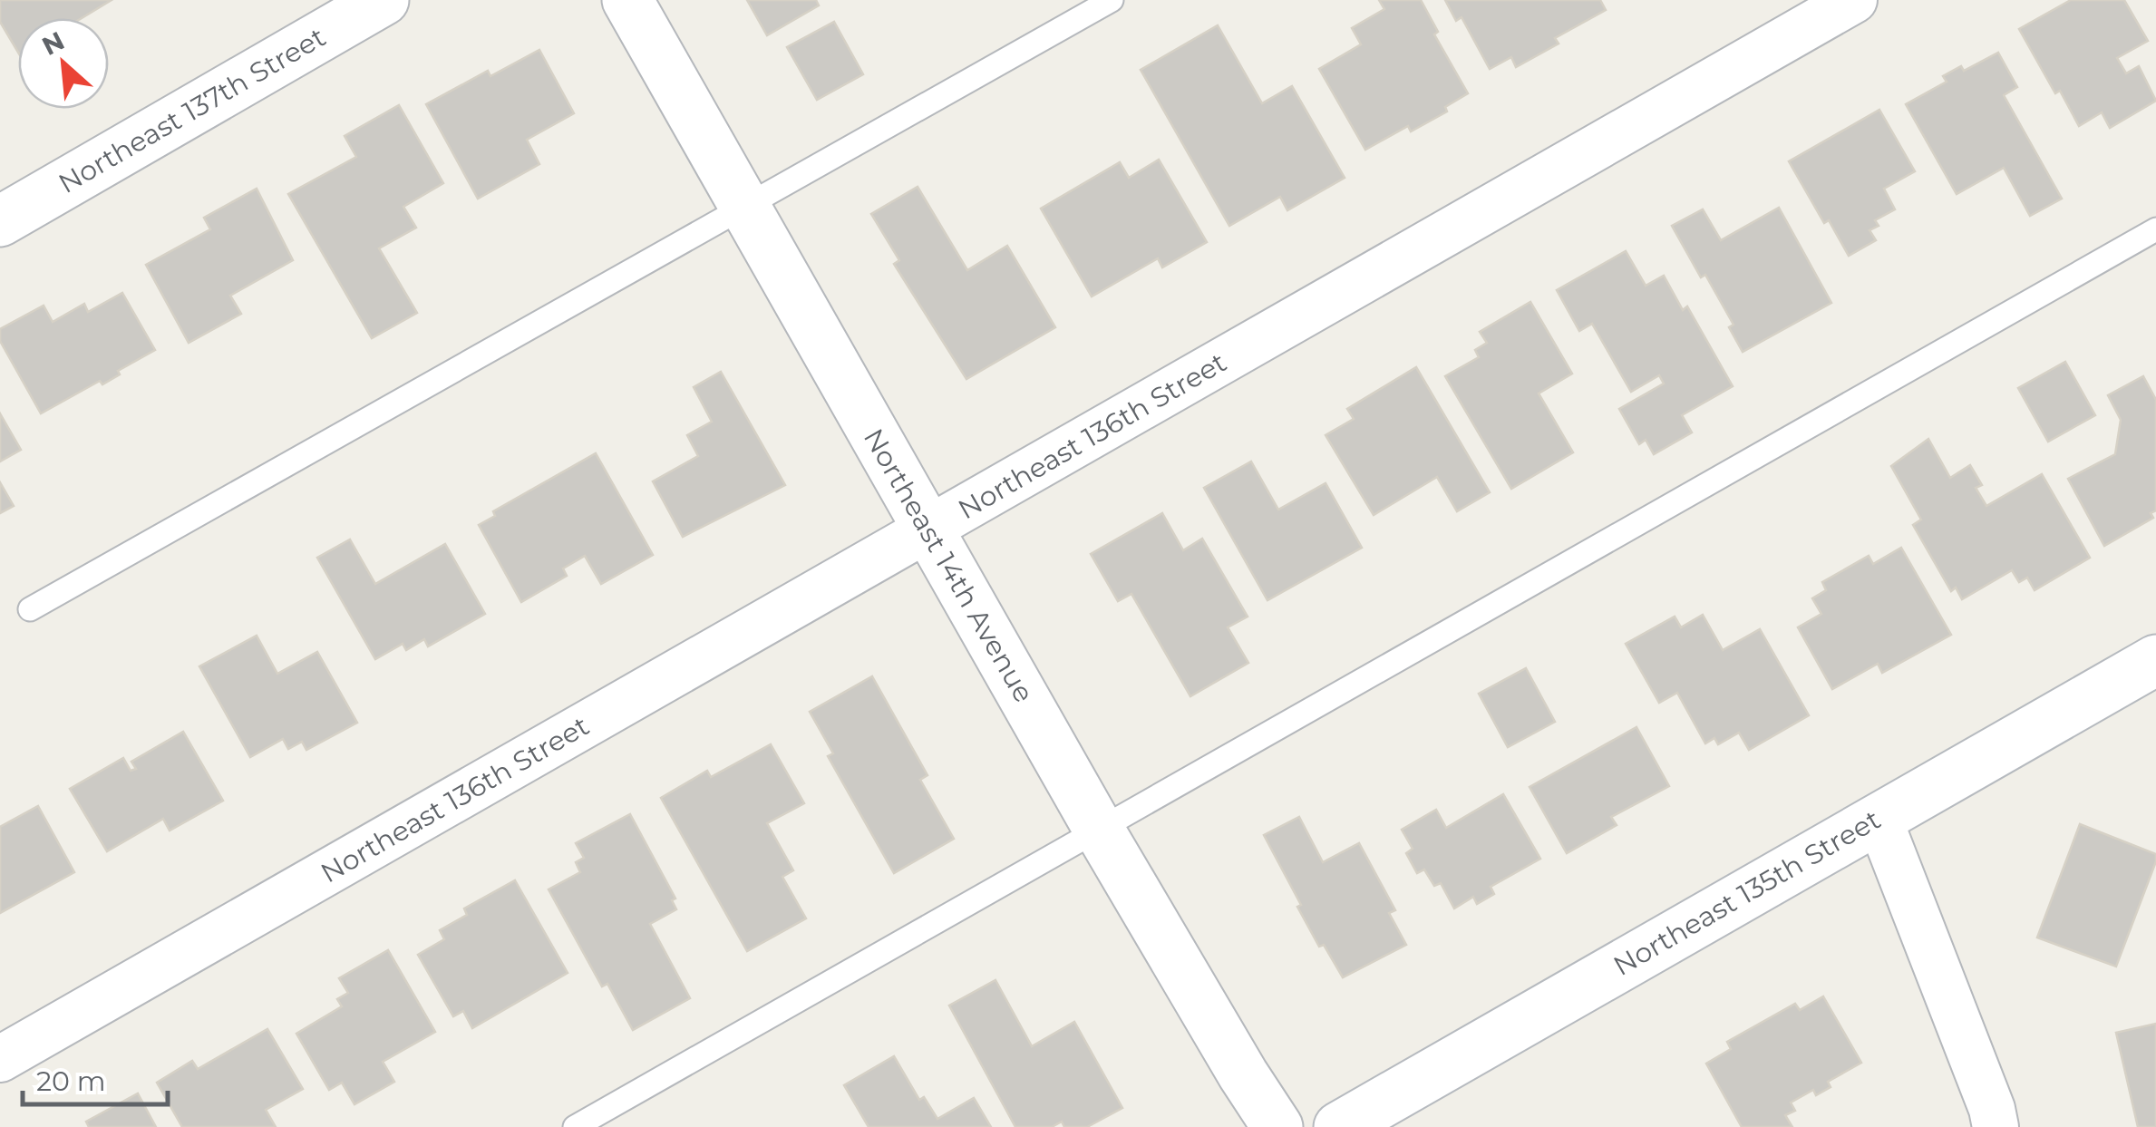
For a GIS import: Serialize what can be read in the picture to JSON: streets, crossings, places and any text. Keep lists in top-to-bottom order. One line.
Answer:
{"streets":{"street":["Northeast 137th Street","Northeast 136th Street","Northeast 14th Avenue","Northeast 135th Street"]},"crossings":[["Northeast 136th Street","Northeast 14th Avenue"]],"scale_bar":"20 m","north":"top left"}
